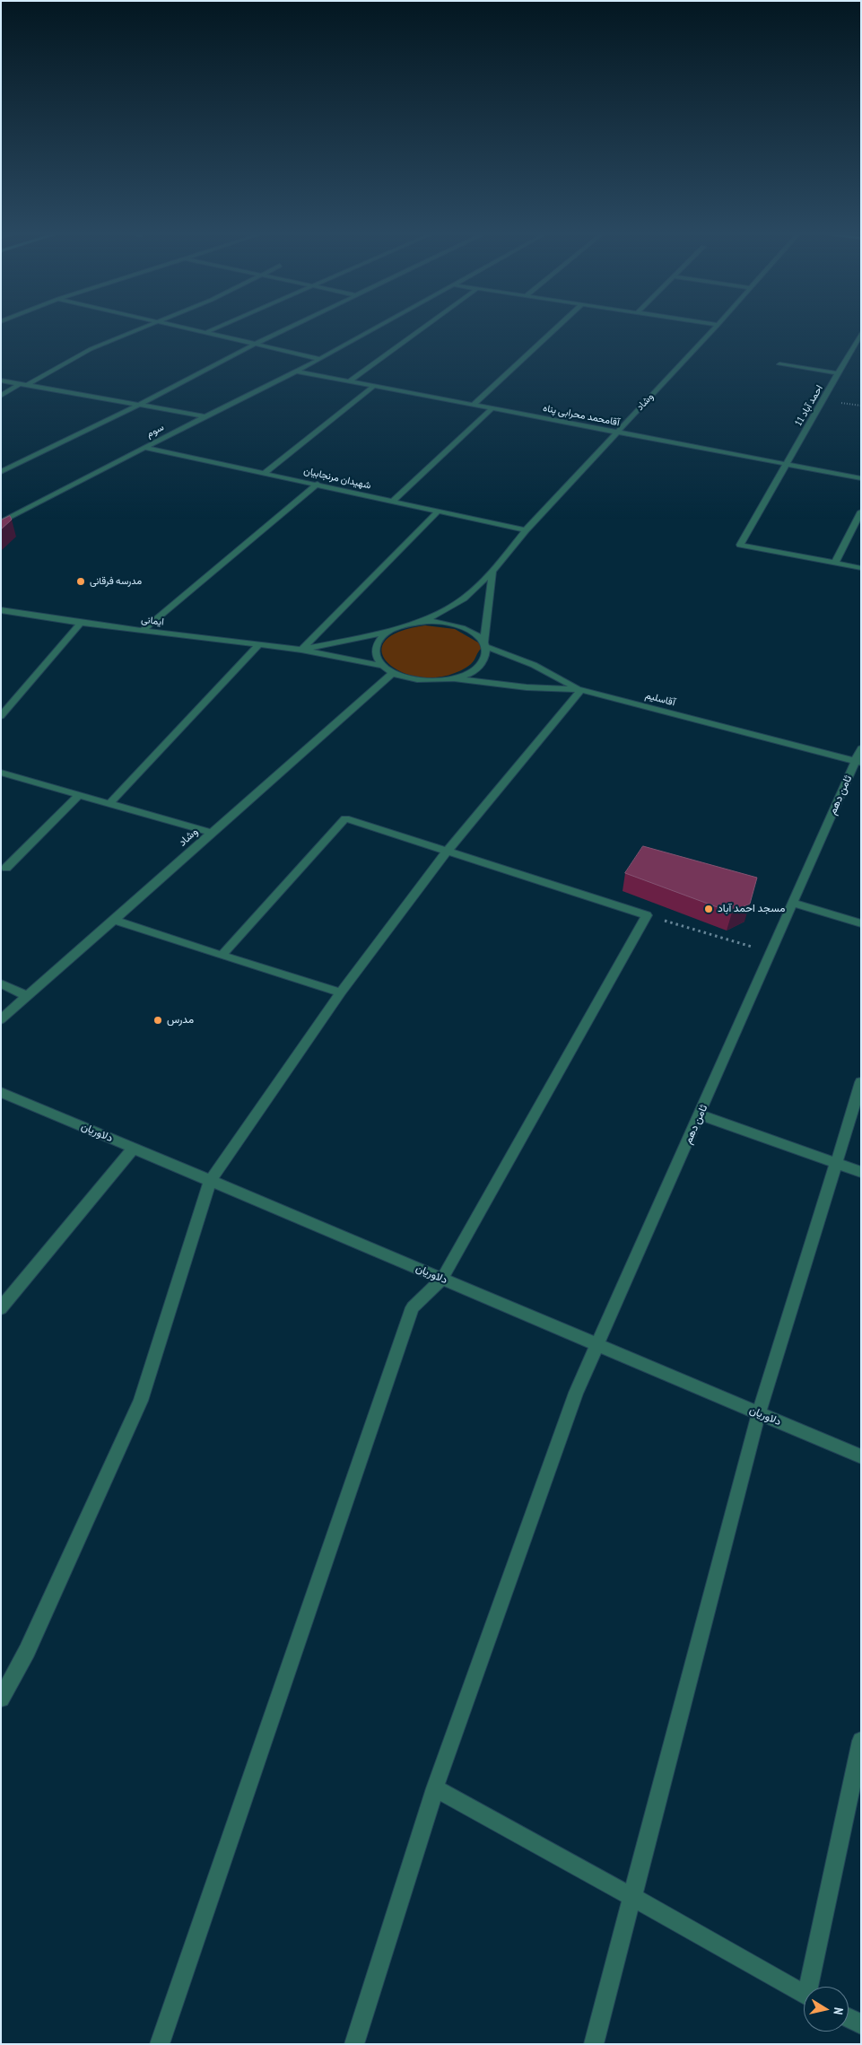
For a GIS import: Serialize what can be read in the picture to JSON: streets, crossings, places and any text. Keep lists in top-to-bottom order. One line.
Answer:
{"streets":{"street":["وشاد","احمد آباد 11","آقامحمد محرابی پناه","سوم","شهیدان مرنجابیان","ایمانی","آقاسلیم","ثامن دهم","دلاوریان"]},"crossings":[["وشاد","آقامحمد محرابی پناه"],["وشاد","شهیدان مرنجابیان"],["وشاد","ایمانی"],["احمد آباد 11","آقامحمد محرابی پناه"],["آقامحمد محرابی پناه","سوم"],["سوم","شهیدان مرنجابیان"],["آقاسلیم","ثامن دهم"],["ثامن دهم","دلاوریان"]],"places":["مدرسه فرقانی","مسجد احمد آباد","مدرس"],"north":"right"}
